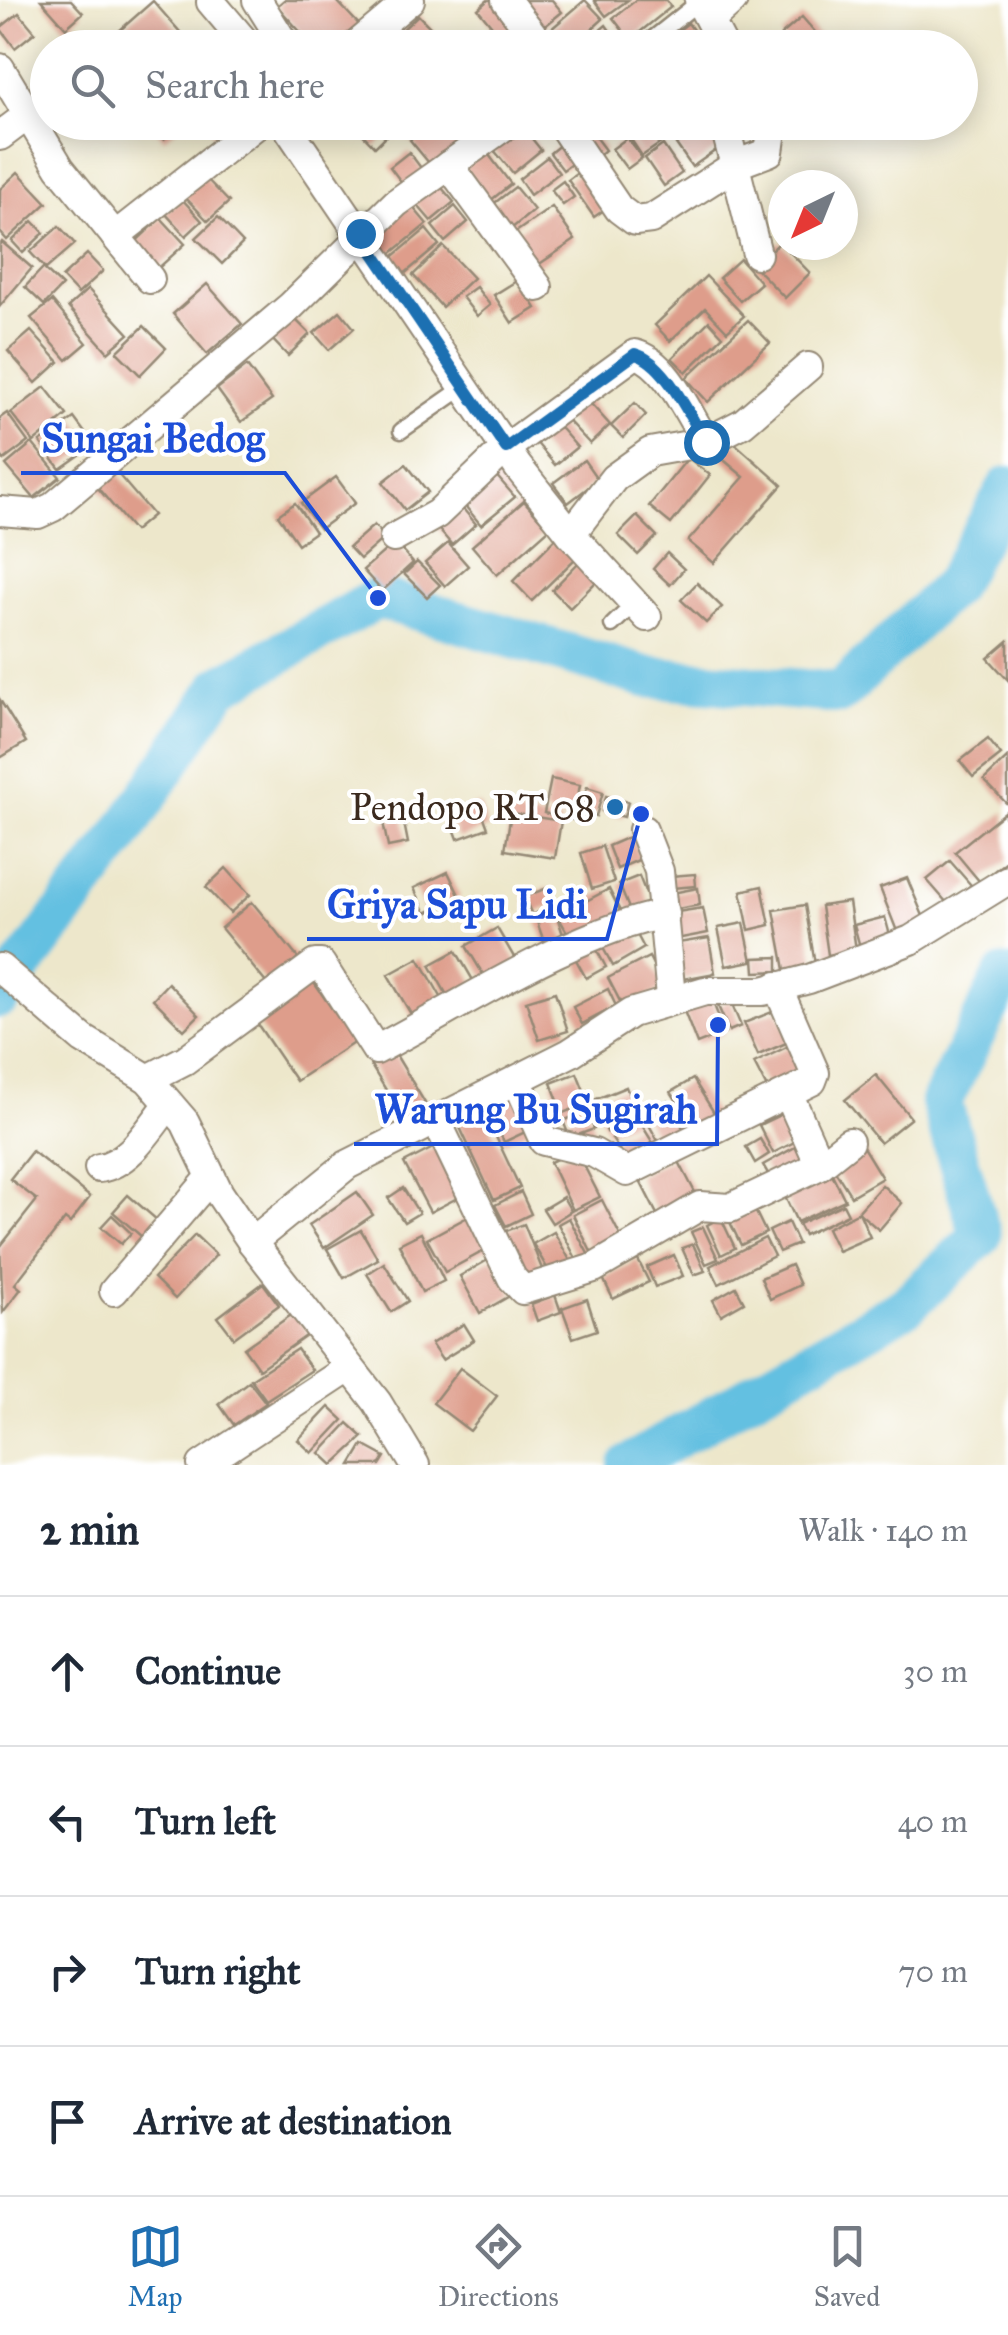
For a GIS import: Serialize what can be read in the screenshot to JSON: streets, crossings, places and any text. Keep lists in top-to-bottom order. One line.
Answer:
{"places":["Sungai Bedog","Pendopo RT 08","Griya Sapu Lidi","Warung Bu Sugirah"],"north":"bottom left","page":{"search":"Search here","heading":["2 min","Walk · 140 m"],"list":[["Continue","30 m"],["Turn left","40 m"],["Turn right","70 m"],"Arrive at destination"],"nav":["Map","Directions","Saved"]}}
